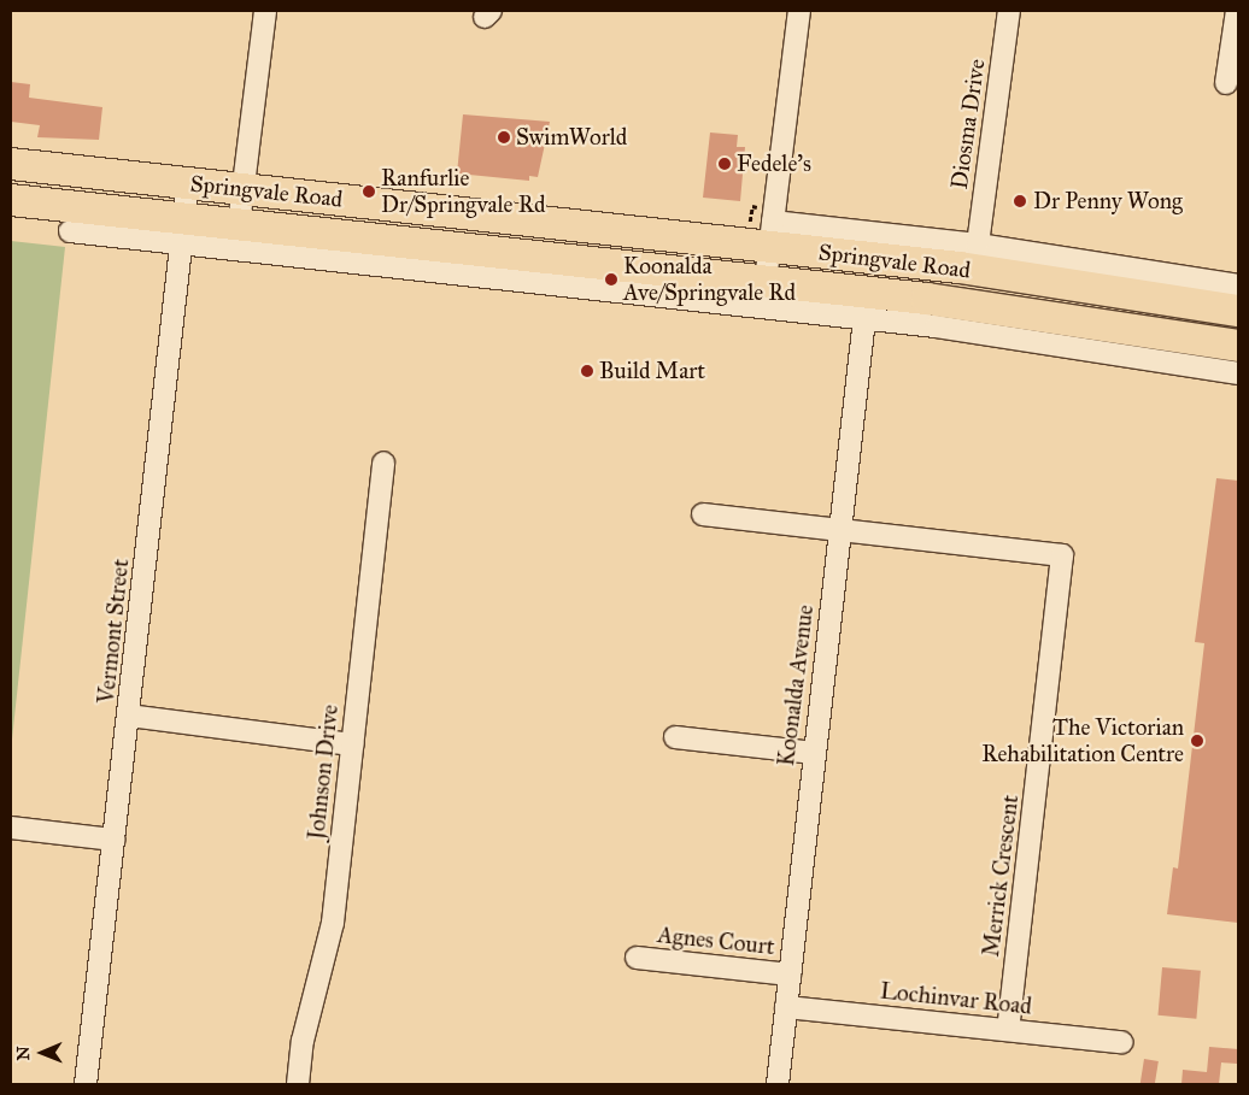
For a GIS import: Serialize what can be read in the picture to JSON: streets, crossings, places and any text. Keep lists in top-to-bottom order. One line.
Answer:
{"streets":{"highway":["Springvale Road"],"street":["Diosma Drive","Vermont Street","Koonalda Avenue","Johnson Drive","Merrick Crescent","Agnes Court","Lochinvar Road"]},"crossings":[["Diosma Drive","Springvale Road"],["Springvale Road","Vermont Street"],["Springvale Road","Koonalda Avenue"],["Koonalda Avenue","Merrick Crescent"],["Koonalda Avenue","Agnes Court"],["Koonalda Avenue","Lochinvar Road"],["Merrick Crescent","Lochinvar Road"]],"places":["SwimWorld","Fedele's","Ranfurlie Dr/Springvale Rd","Dr Penny Wong","Koonalda Ave/Springvale Rd","Build Mart","The Victorian Rehabilitation Centre"],"north":"left"}
